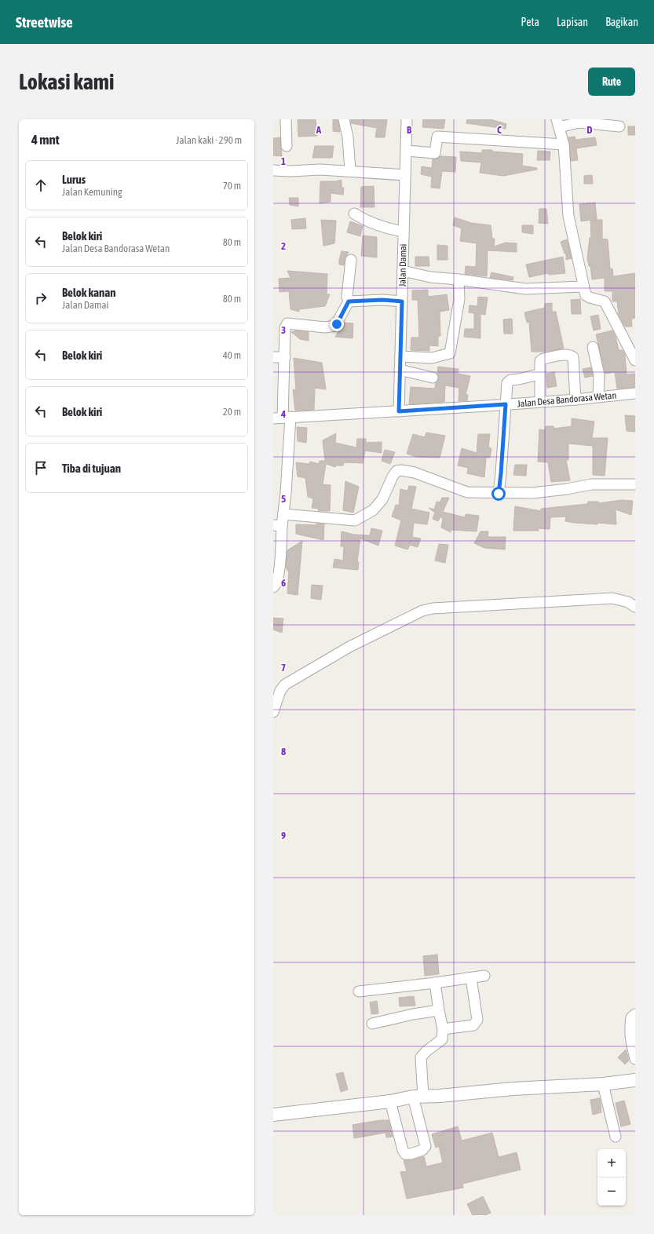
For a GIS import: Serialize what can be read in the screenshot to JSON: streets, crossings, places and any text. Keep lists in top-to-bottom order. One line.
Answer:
{"streets":{"street":["Jalan Damai","Jalan Desa Bandorasa Wetan"]},"crossings":[["Jalan Damai","Jalan Desa Bandorasa Wetan"]],"page":{"header":"Streetwise","nav":["Peta","Lapisan","Bagikan"],"buttons":"Rute","title":"Lokasi kami","heading":["4 mnt","Jalan kaki · 290 m"],"list":[["Lurus","Jalan Kemuning","70 m"],["Belok kiri","Jalan Desa Bandorasa Wetan","80 m"],["Belok kanan","Jalan Damai","80 m"],["Belok kiri","40 m"],["Belok kiri","20 m"],"Tiba di tujuan"],"map_buttons":["+","−"]},"grid":{"columns":["A","B","C","D"],"rows":["1","2","3","4","5","6","7","8","9"]}}
